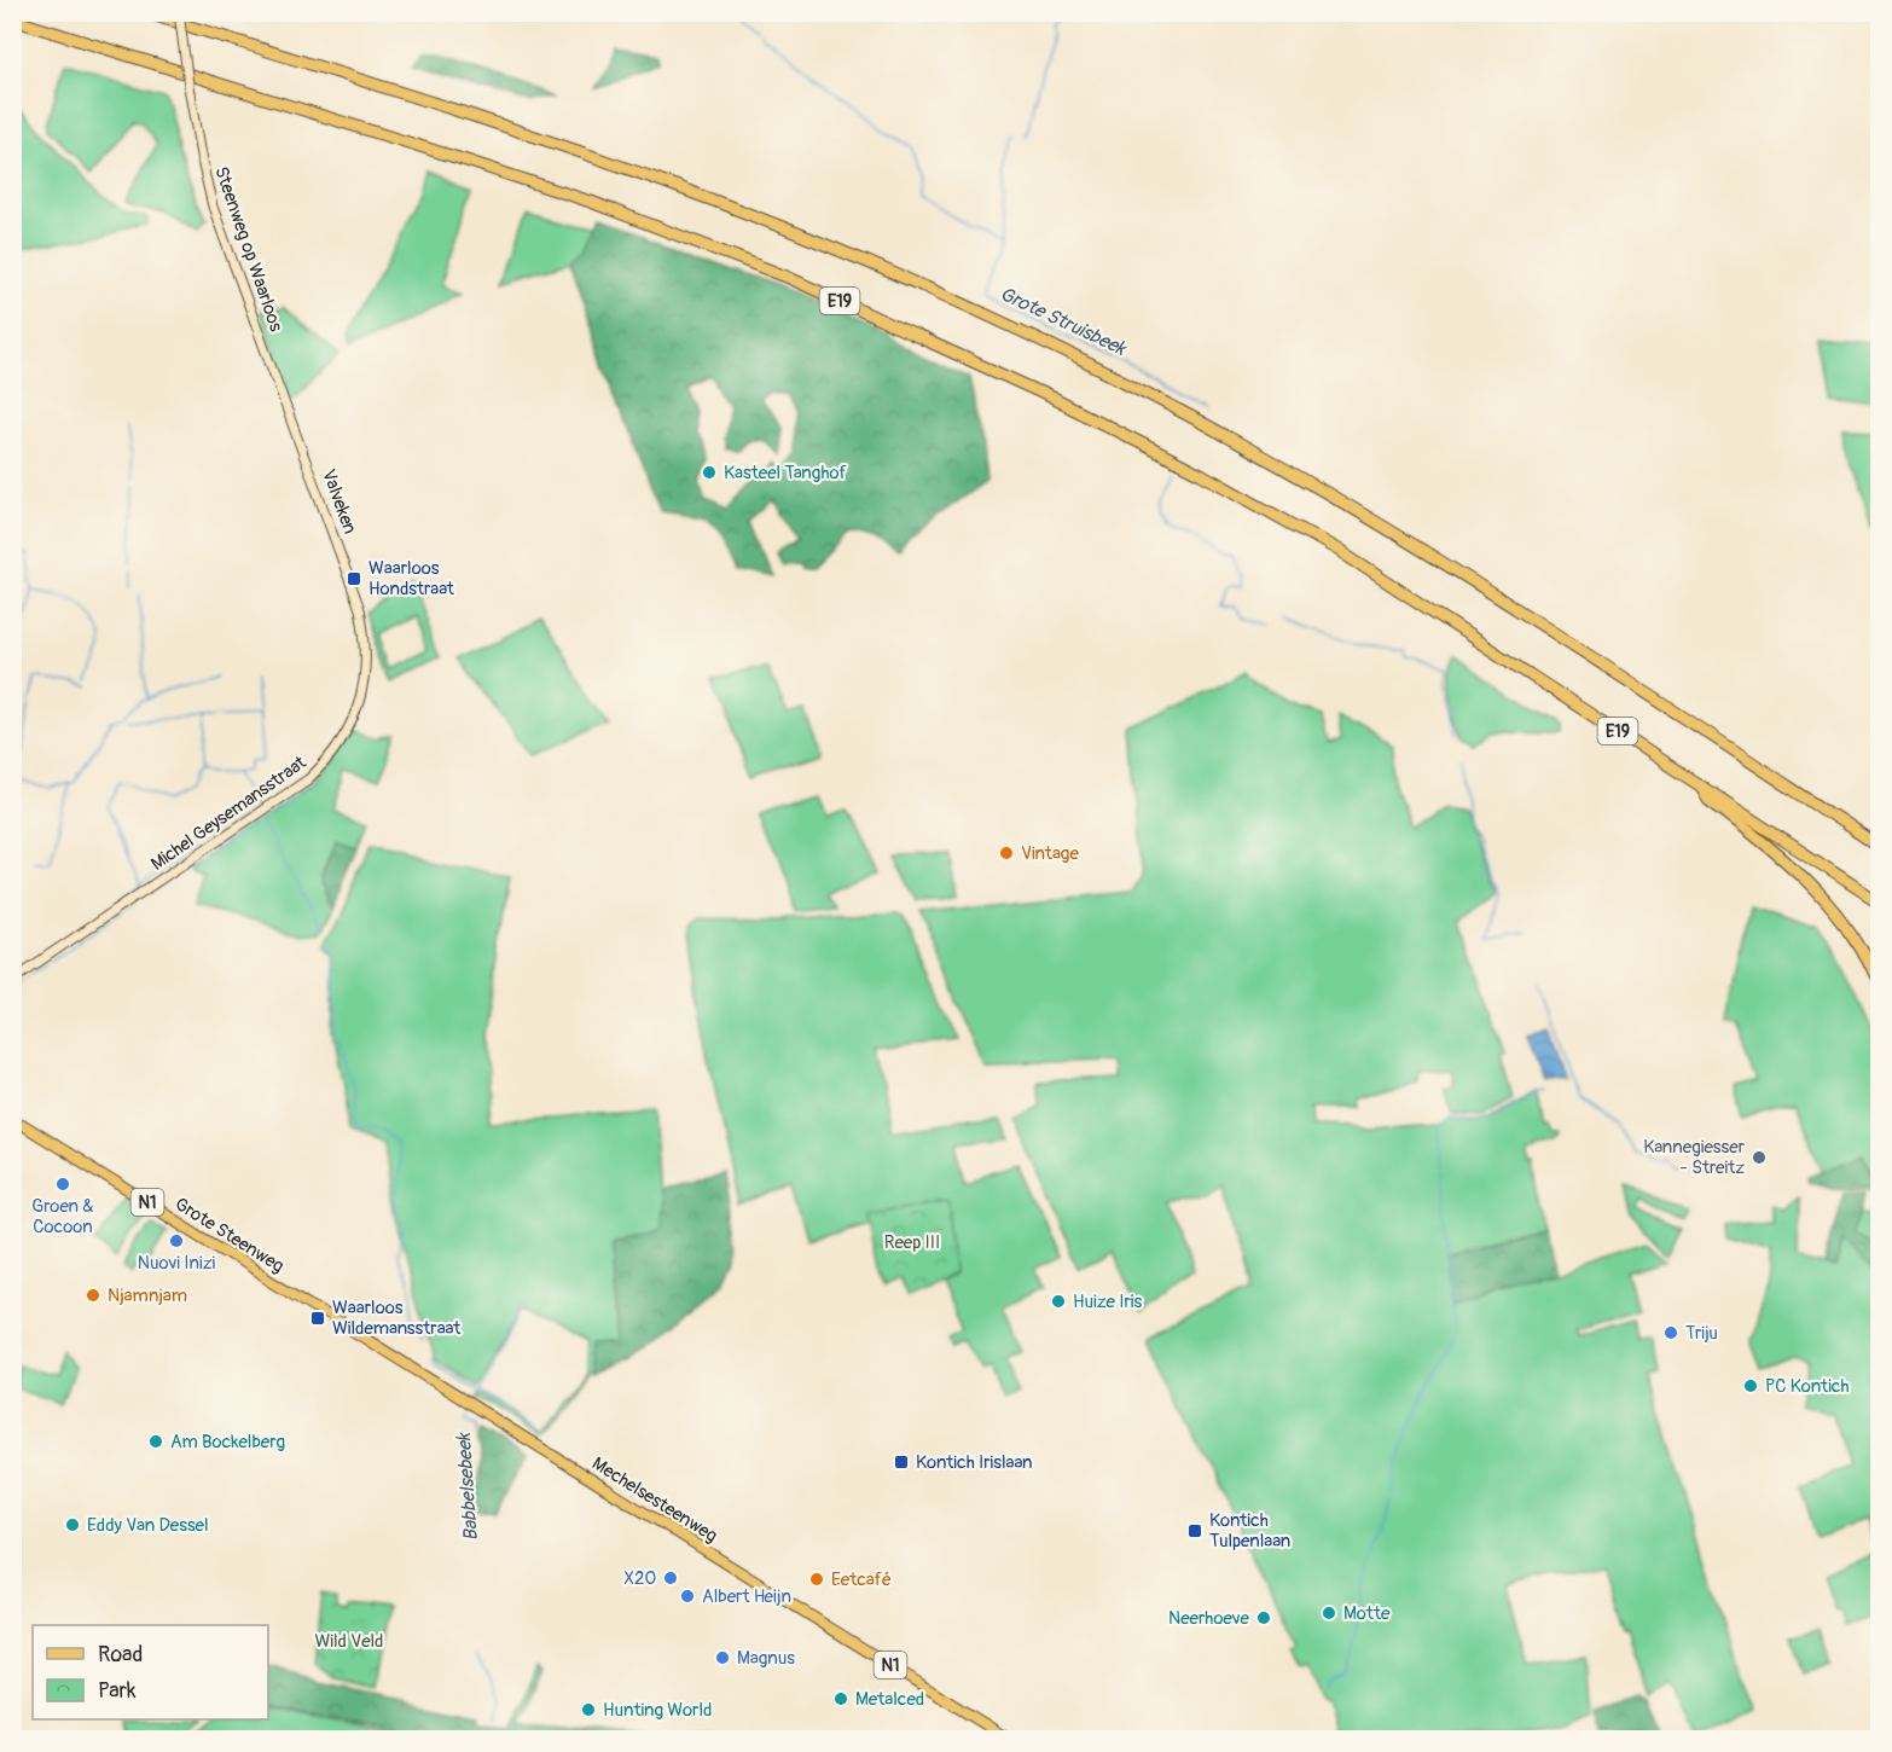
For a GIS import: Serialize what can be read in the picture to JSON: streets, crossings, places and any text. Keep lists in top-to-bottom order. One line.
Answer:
{"streets":{"highway":["E19"],"main road":["N1","Grote Steenweg","Mechelsesteenweg"],"street":["Steenweg op Waarloos","Valveken","Michel Geysemansstraat"]},"crossings":[["Steenweg op Waarloos","Valveken"],["Valveken","Michel Geysemansstraat"],["Grote Steenweg","Mechelsesteenweg"]],"water":["Grote Struisbeek","Babbelsebeek"],"parks":["Reep III","Wild Veld"],"places":{"other":["Kasteel Tanghof","Vintage","Kannegiesser - Streitz","Groen & Cocoon","Nuovi Inizi","Njamnjam","Huize Iris","Triju","PC Kontich","Am Bockelberg","Eddy Van Dessel","X2O","Eetcafé","Albert Heijn","Motte","Neerhoeve","Magnus","Metalced","Hunting World"],"transit":["Waarloos Hondstraat","Waarloos Wildemansstraat","Kontich Irislaan","Kontich Tulpenlaan"]},"legend":["Road","Park"]}
